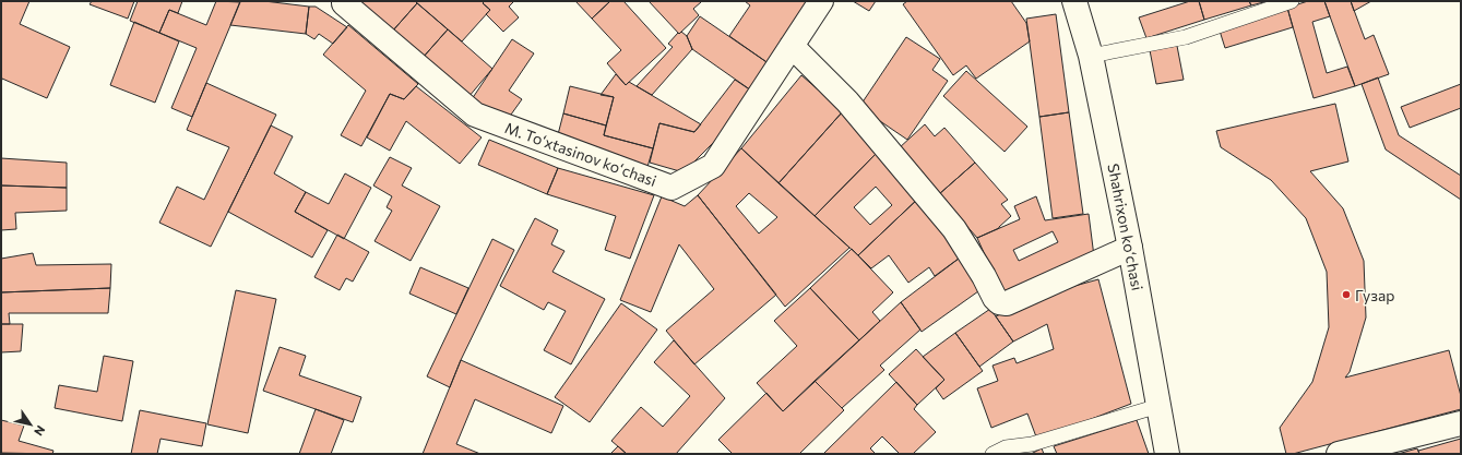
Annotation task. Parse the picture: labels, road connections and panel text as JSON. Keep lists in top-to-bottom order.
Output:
{
  "streets": {
    "street": ["M. Toʻxtasinov koʻchasi", "Shahrixon koʻchasi"]
  },
  "places": ["Гузар"],
  "north": "bottom right"
}
